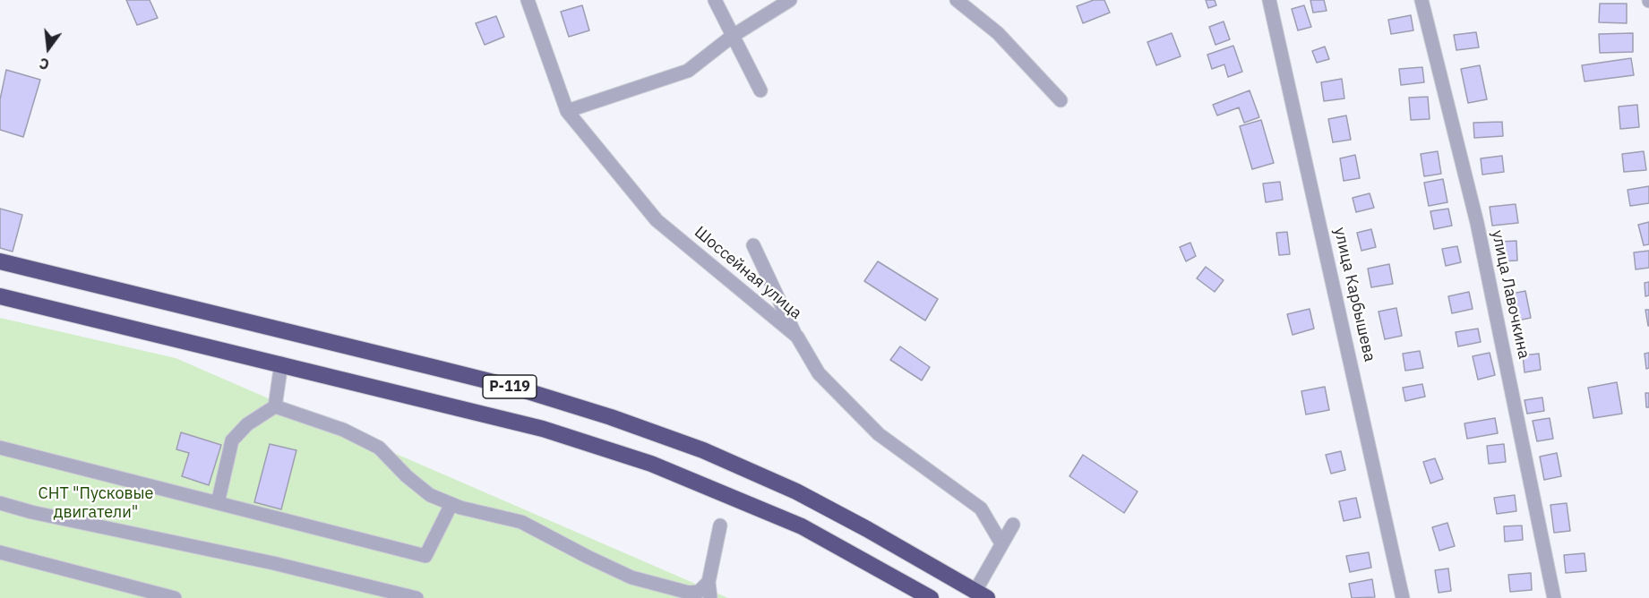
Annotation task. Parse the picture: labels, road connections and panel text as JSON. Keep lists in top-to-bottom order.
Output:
{
  "streets": {
    "highway": ["Р-119"],
    "street": ["Шоссейная улица", "улица Карбышева", "улица Лавочкина"]
  },
  "parks": ["СНТ \"Пусковые двигатели\""],
  "north": "bottom"
}
